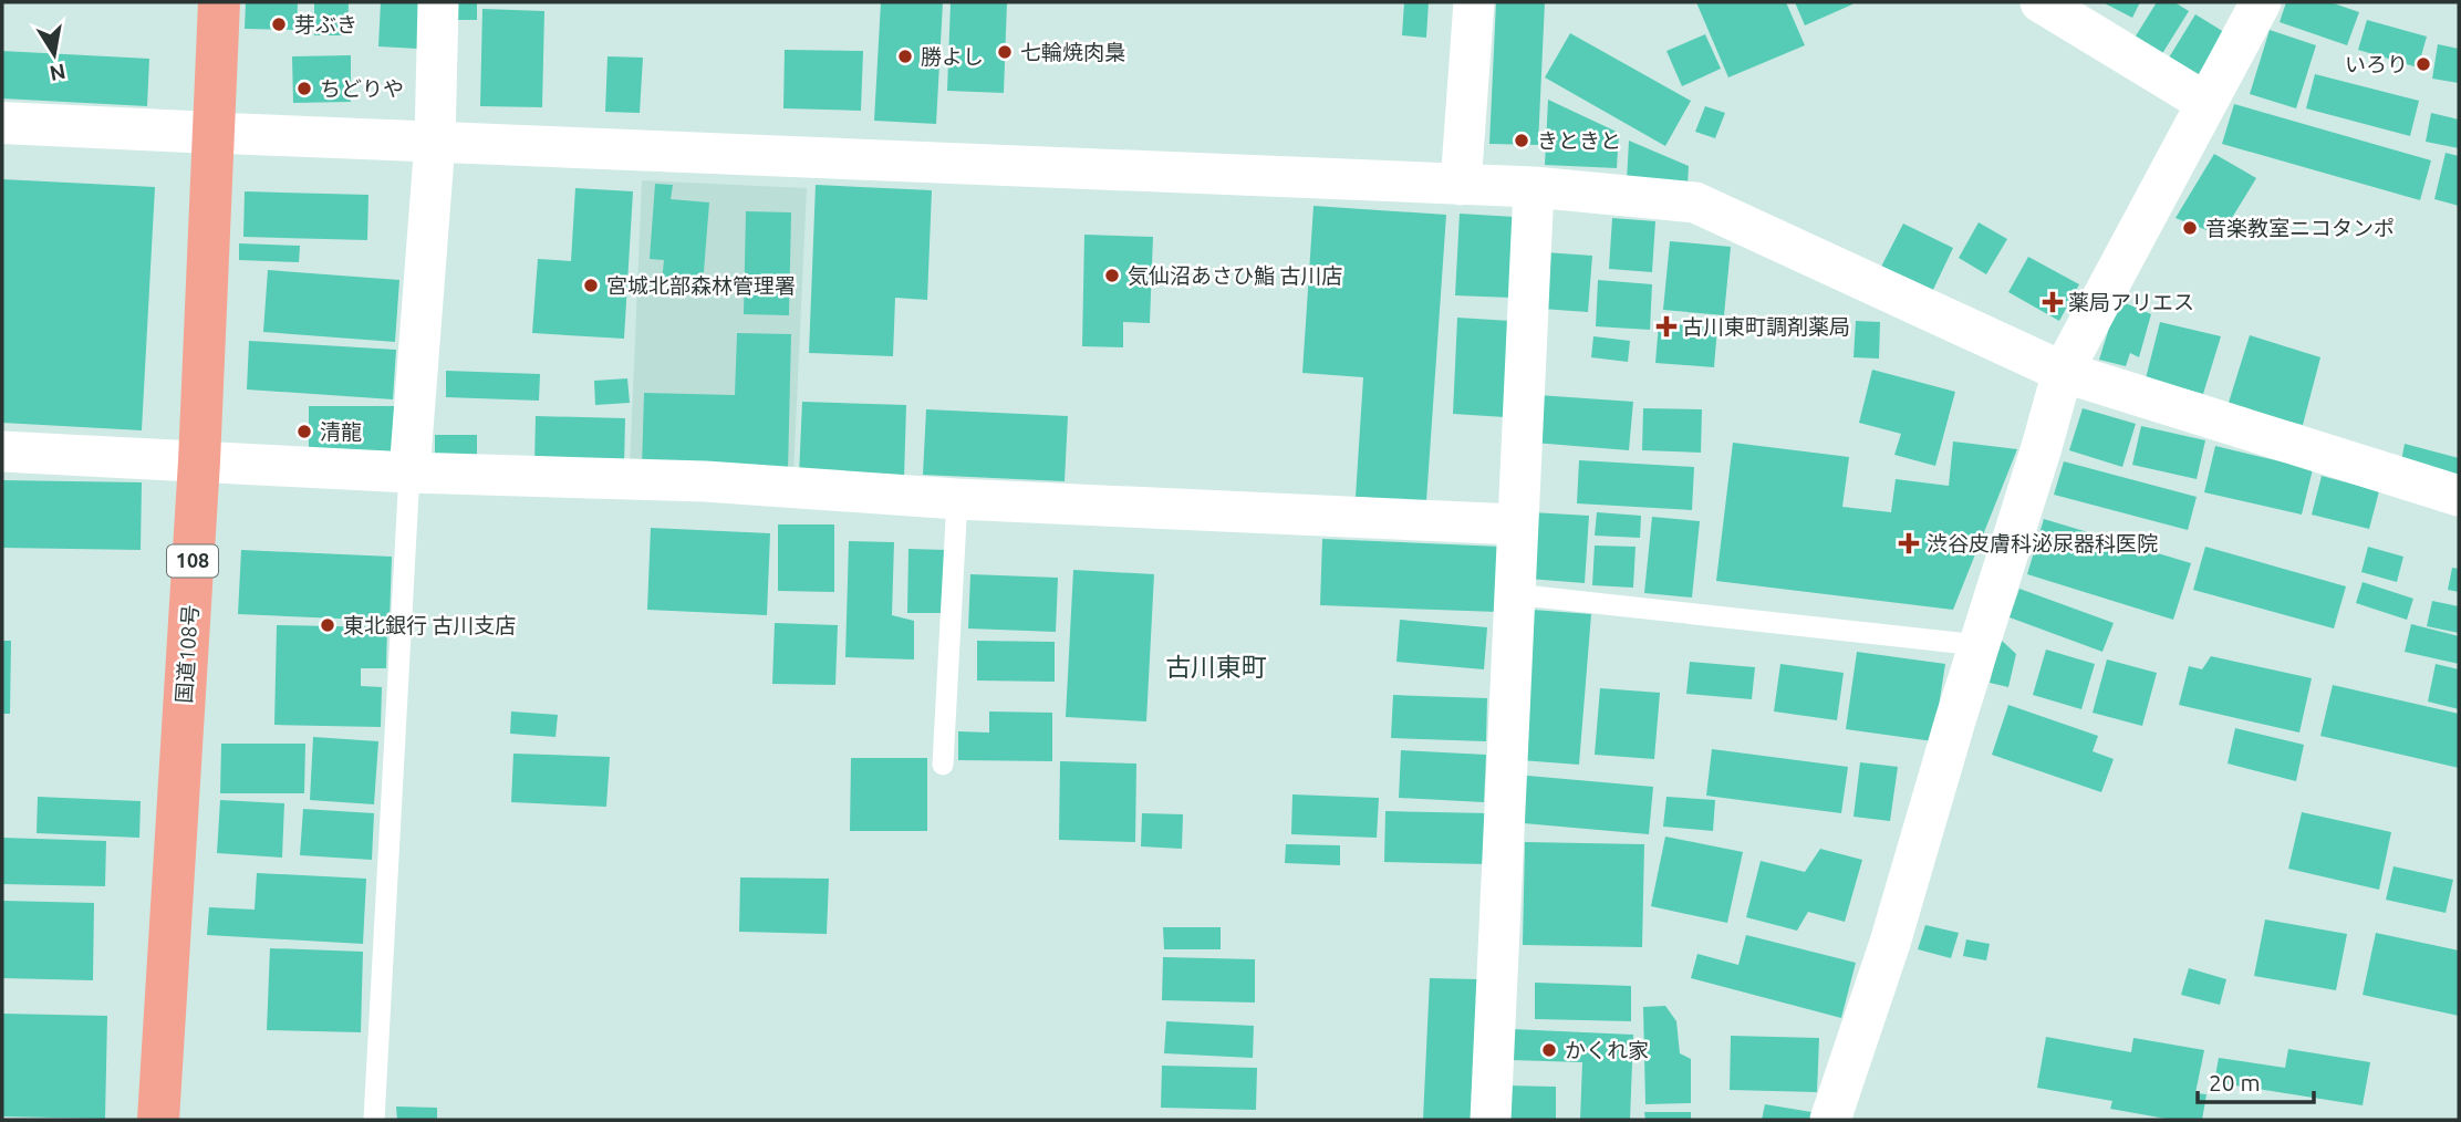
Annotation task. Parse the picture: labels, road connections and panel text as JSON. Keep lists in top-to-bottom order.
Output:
{
  "streets": {
    "highway": ["108", "国道108号"]
  },
  "districts": ["古川東町"],
  "places": {
    "other": [
      "芽ぶき",
      "七輪焼肉梟",
      "勝よし",
      "いろり",
      "ちどりや",
      "きときと",
      "音楽教室ニコタンポ",
      "気仙沼あさひ鮨 古川店",
      "宮城北部森林管理署",
      "清龍",
      "東北銀行 古川支店",
      "かくれ家"
    ],
    "health": ["薬局アリエス", "古川東町調剤薬局", "渋谷皮膚科泌尿器科医院"]
  },
  "scale_bar": "20 m",
  "north": "bottom"
}
